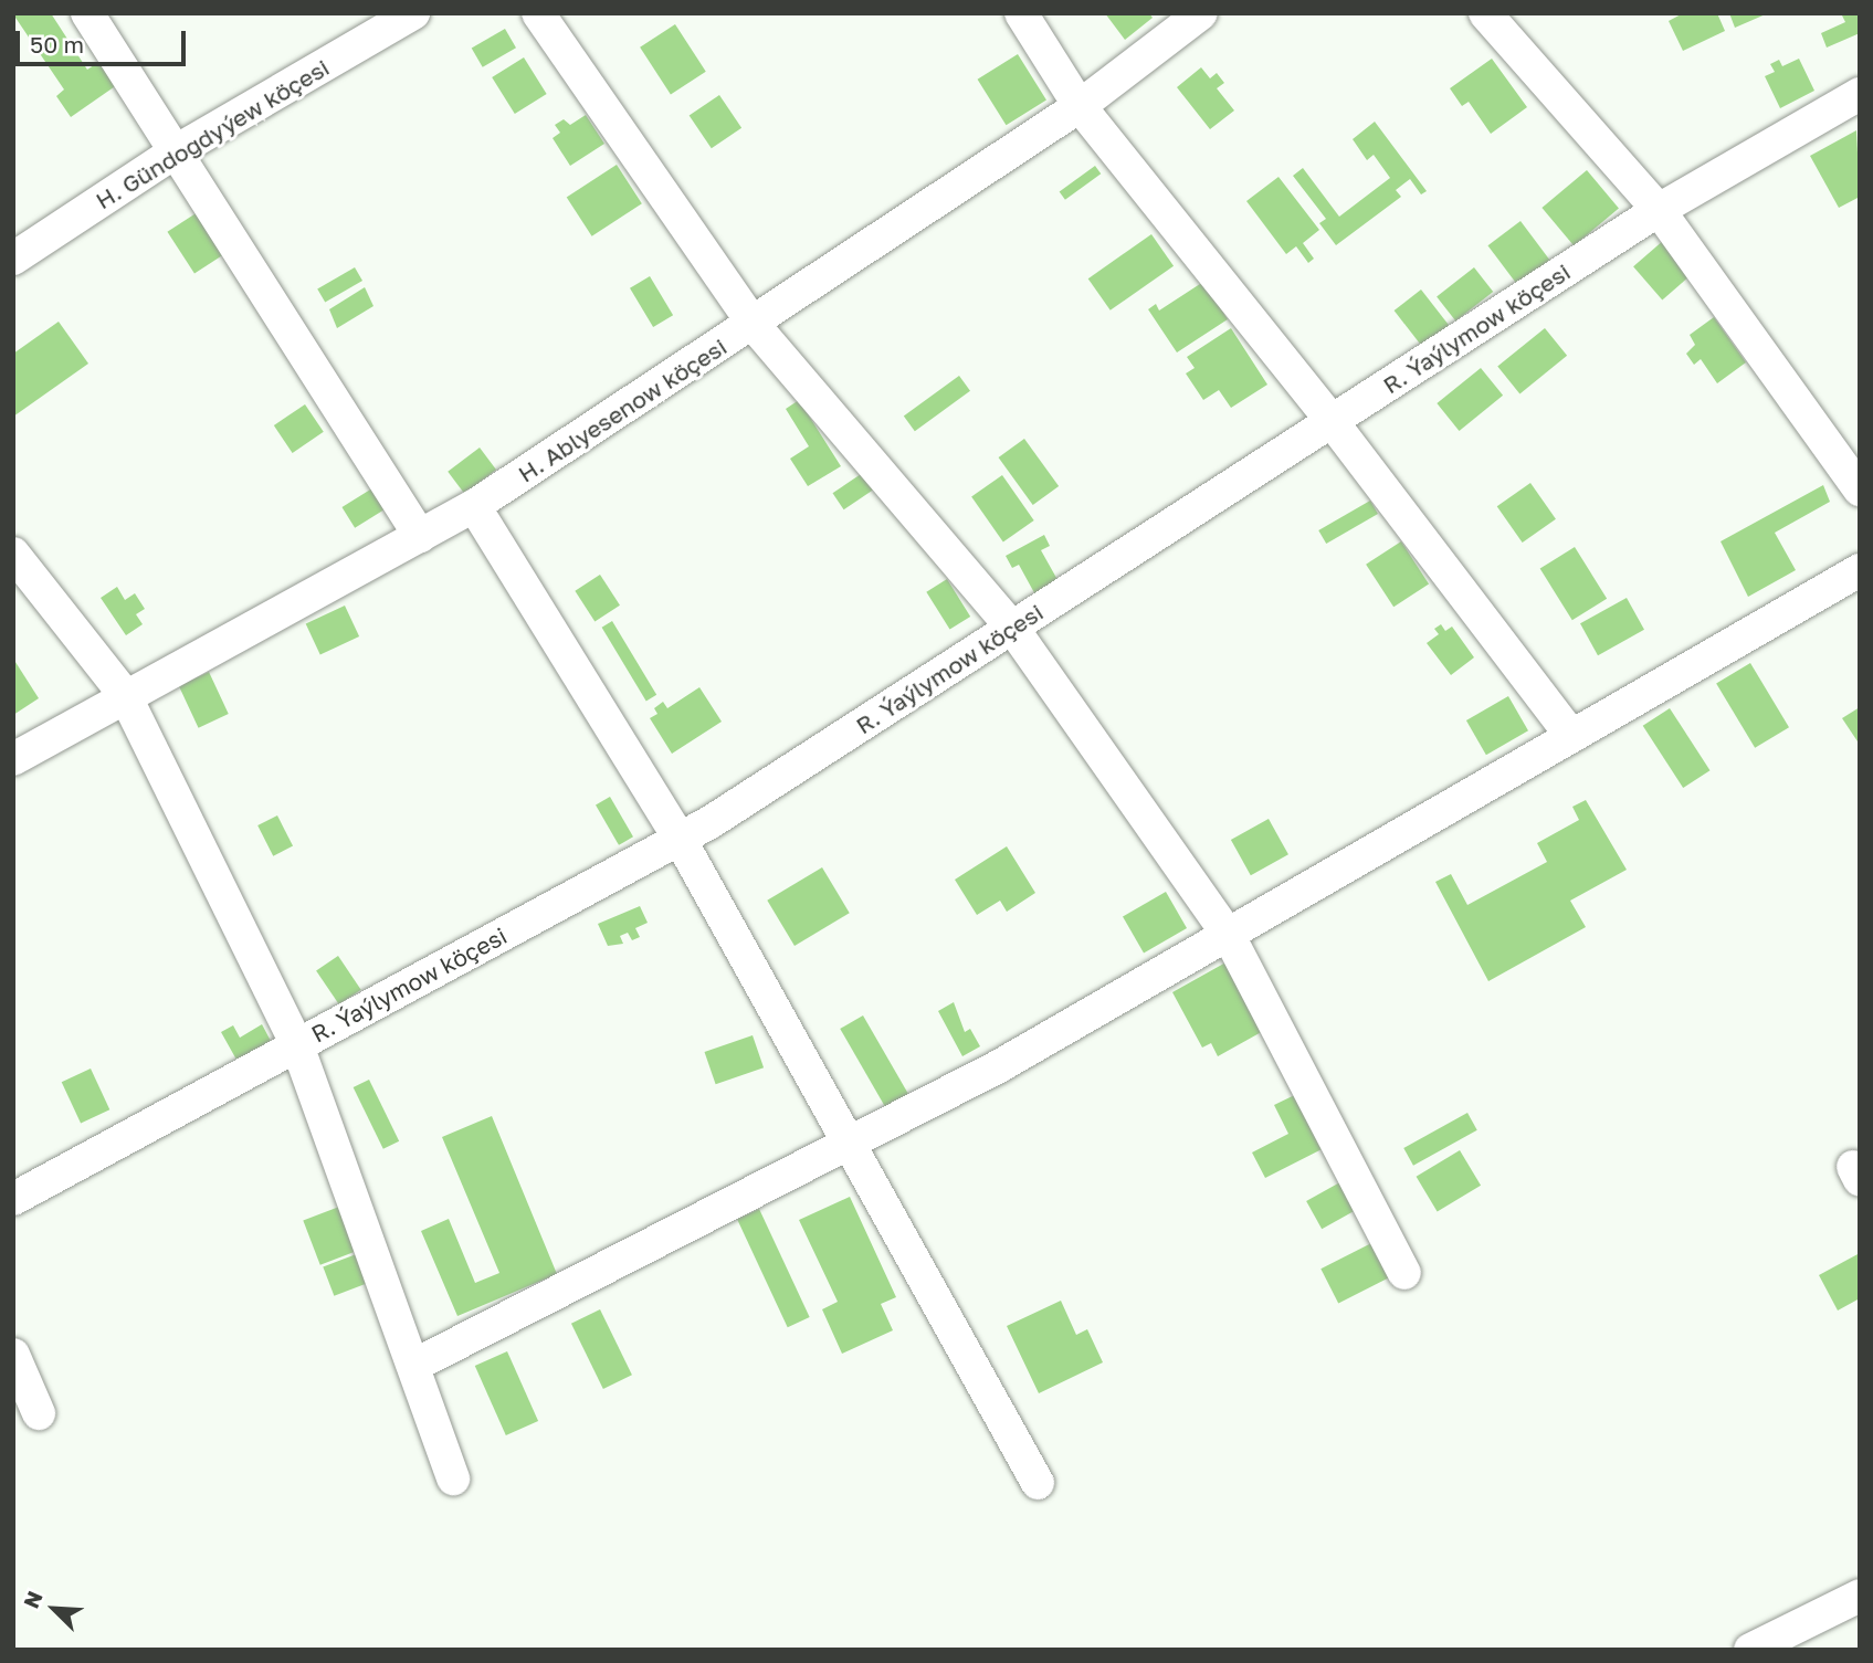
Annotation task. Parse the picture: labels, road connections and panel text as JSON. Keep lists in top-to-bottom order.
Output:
{
  "streets": {
    "street": ["H. Gündogdyýew köçesi", "R. Ýaýlymow köçesi", "H. Ablyesenow köçesi"]
  },
  "scale_bar": "50 m",
  "north": "top left"
}
